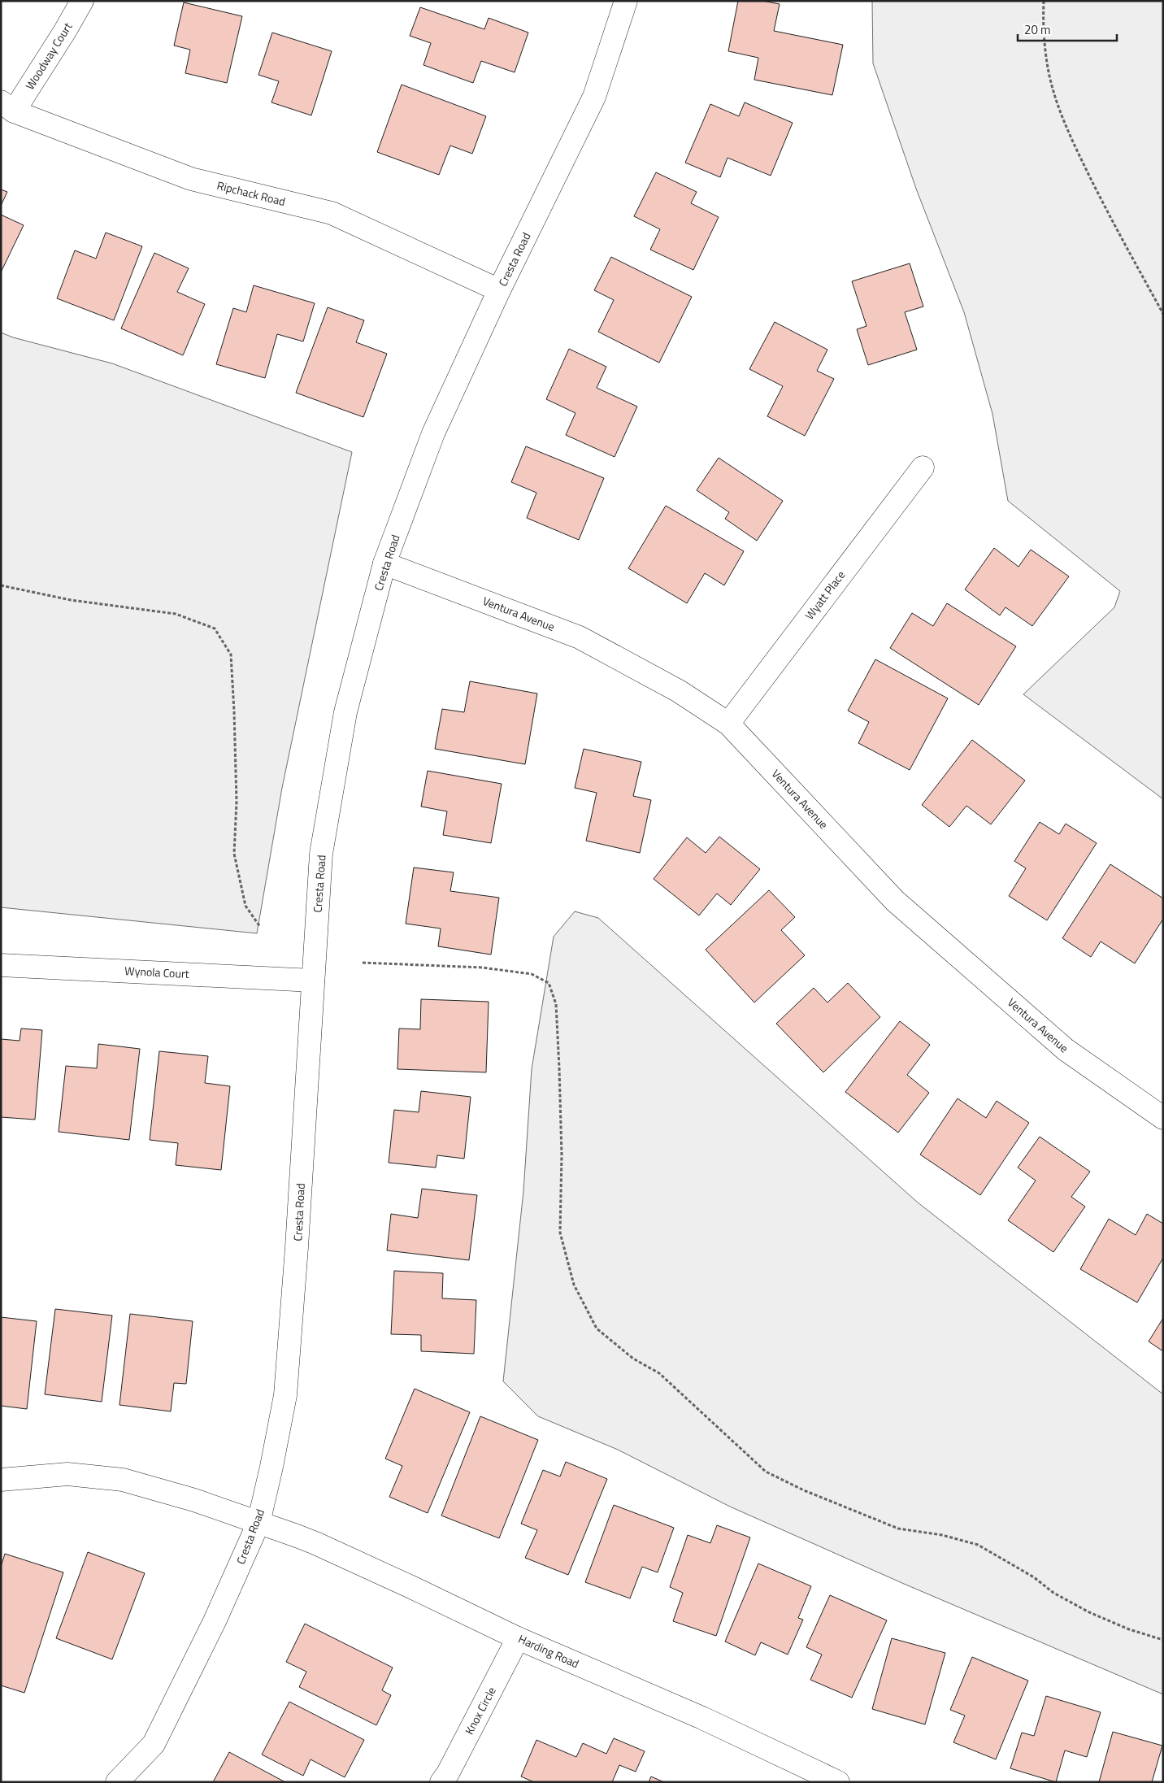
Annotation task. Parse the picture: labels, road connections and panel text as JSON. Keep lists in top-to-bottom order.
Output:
{
  "streets": {
    "street": [
      "Woodway Court",
      "Ripchack Road",
      "Cresta Road",
      "Wyatt Place",
      "Ventura Avenue",
      "Wynola Court",
      "Harding Road",
      "Knox Circle"
    ]
  },
  "crossings": [
    ["Woodway Court", "Ripchack Road"],
    ["Ripchack Road", "Cresta Road"],
    ["Cresta Road", "Ventura Avenue"],
    ["Cresta Road", "Wynola Court"],
    ["Cresta Road", "Harding Road"],
    ["Wyatt Place", "Ventura Avenue"],
    ["Harding Road", "Knox Circle"]
  ],
  "scale_bar": "20 m"
}
